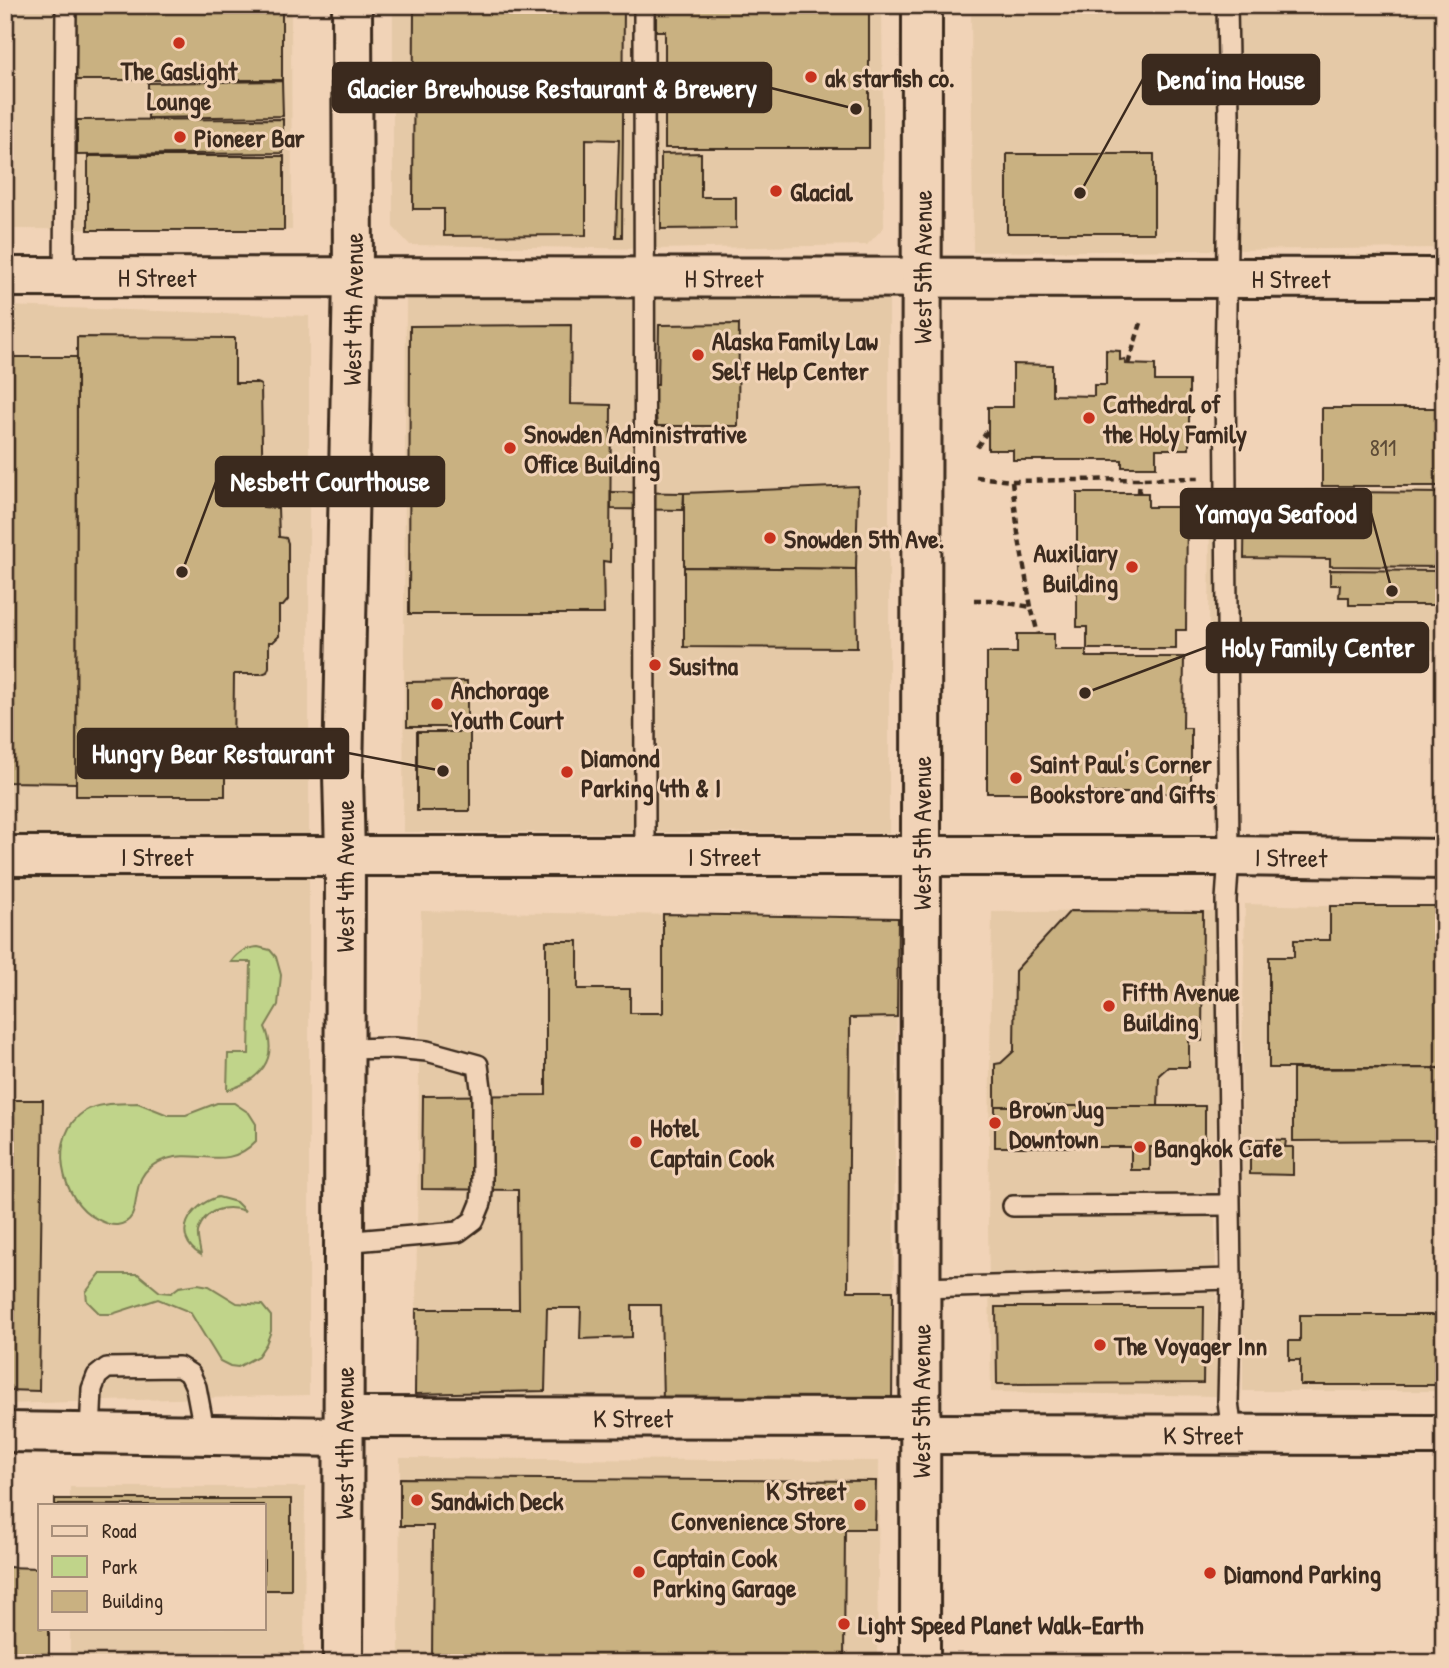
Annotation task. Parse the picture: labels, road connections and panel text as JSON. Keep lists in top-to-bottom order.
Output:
{
  "streets": {
    "street": [
      "West 5th Avenue",
      "H Street",
      "West 4th Avenue",
      "I Street",
      "K Street"
    ]
  },
  "crossings": [
    ["West 5th Avenue", "H Street"],
    ["West 5th Avenue", "I Street"],
    ["West 5th Avenue", "K Street"],
    ["H Street", "West 4th Avenue"],
    ["West 4th Avenue", "I Street"],
    ["West 4th Avenue", "K Street"]
  ],
  "places": [
    "The Gaslight Lounge",
    "ak starfish co.",
    "Glacier Brewhouse Restaurant & Brewery",
    "Pioneer Bar",
    "Glacial",
    "Dena’ina House",
    "Alaska Family Law Self Help Center",
    "Cathedral of the Holy Family",
    "Snowden Administrative Office Building",
    "Snowden 5th Ave.",
    "Auxiliary Building",
    "Nesbett Courthouse",
    "Yamaya Seafood",
    "Susitna",
    "Holy Family Center",
    "Anchorage Youth Court",
    "Hungry Bear Restaurant",
    "Diamond Parking 4th & I",
    "Saint Paul's Corner Bookstore and Gifts",
    "Fifth Avenue Building",
    "Brown Jug Downtown",
    "Hotel Captain Cook",
    "Bangkok Cafe",
    "The Voyager Inn",
    "Sandwich Deck",
    "K Street Convenience Store",
    "Captain Cook Parking Garage",
    "Diamond Parking",
    "Light Speed Planet Walk-Earth"
  ],
  "house_numbers": ["811"],
  "legend": ["Road", "Park", "Building"]
}
